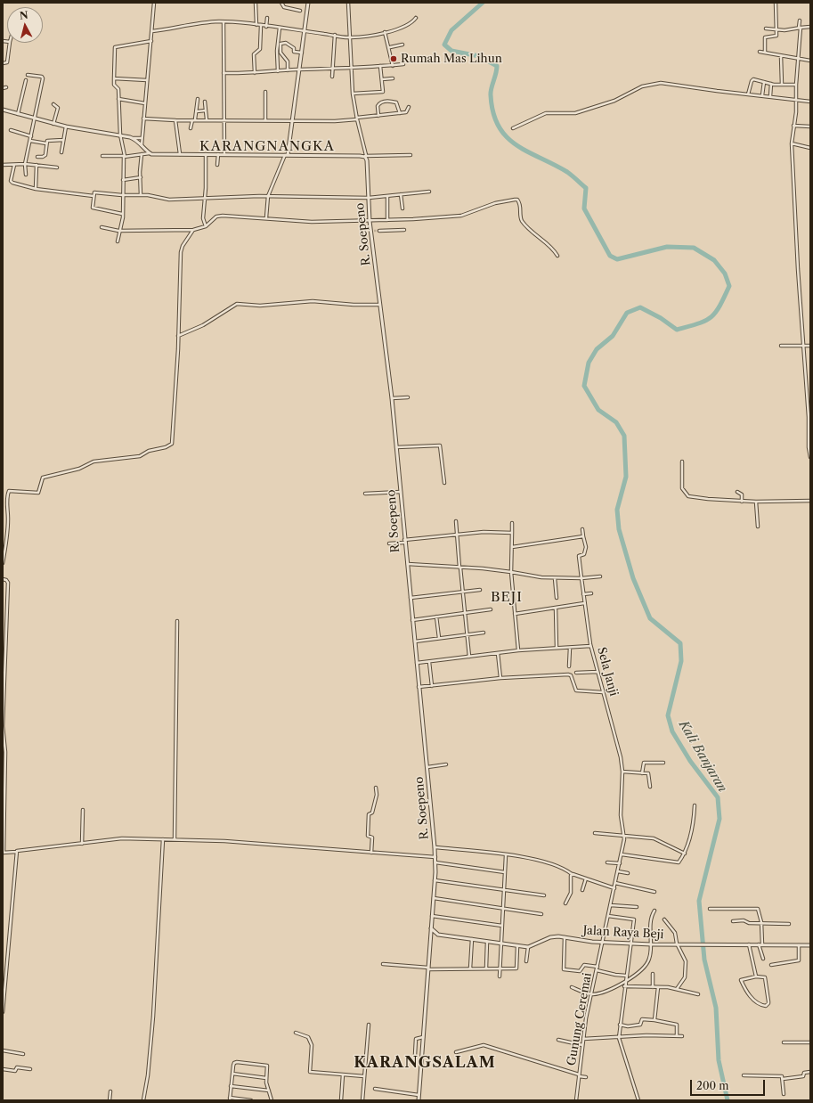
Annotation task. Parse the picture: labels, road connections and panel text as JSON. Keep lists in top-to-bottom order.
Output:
{
  "streets": {
    "street": [
      "R. Soepeno",
      "Sela Janji",
      "Jalan Raya Beji",
      "Gunung Ceremai"
    ]
  },
  "crossings": [
    ["Sela Janji", "Jalan Raya Beji"],
    ["Sela Janji", "Gunung Ceremai"],
    ["Jalan Raya Beji", "Gunung Ceremai"]
  ],
  "districts": ["KARANGNANGKA", "BEJI", "KARANGSALAM"],
  "water": ["Kali Banjaran"],
  "places": ["Rumah Mas Lihun"],
  "scale_bar": "200 m",
  "north": "top"
}
